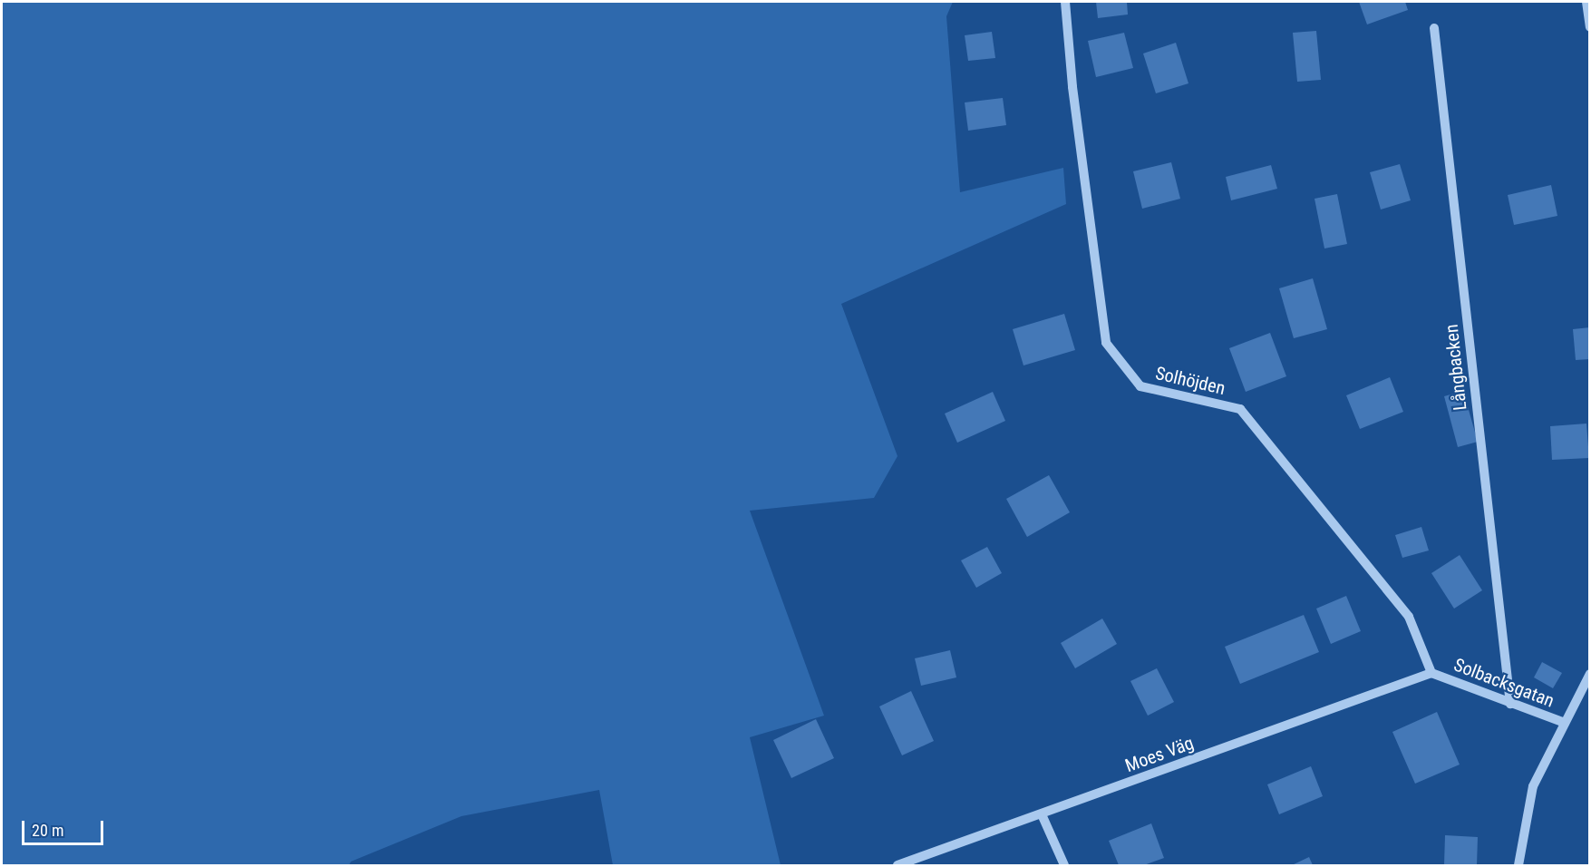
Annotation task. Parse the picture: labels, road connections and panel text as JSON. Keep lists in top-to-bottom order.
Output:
{
  "streets": {
    "street": [
      "Långbacken",
      "Solhöjden",
      "Solbacksgatan",
      "Moes Väg"
    ]
  },
  "crossings": [
    ["Långbacken", "Solbacksgatan"],
    ["Solhöjden", "Solbacksgatan"],
    ["Solhöjden", "Moes Väg"],
    ["Solbacksgatan", "Moes Väg"]
  ],
  "scale_bar": "20 m"
}
